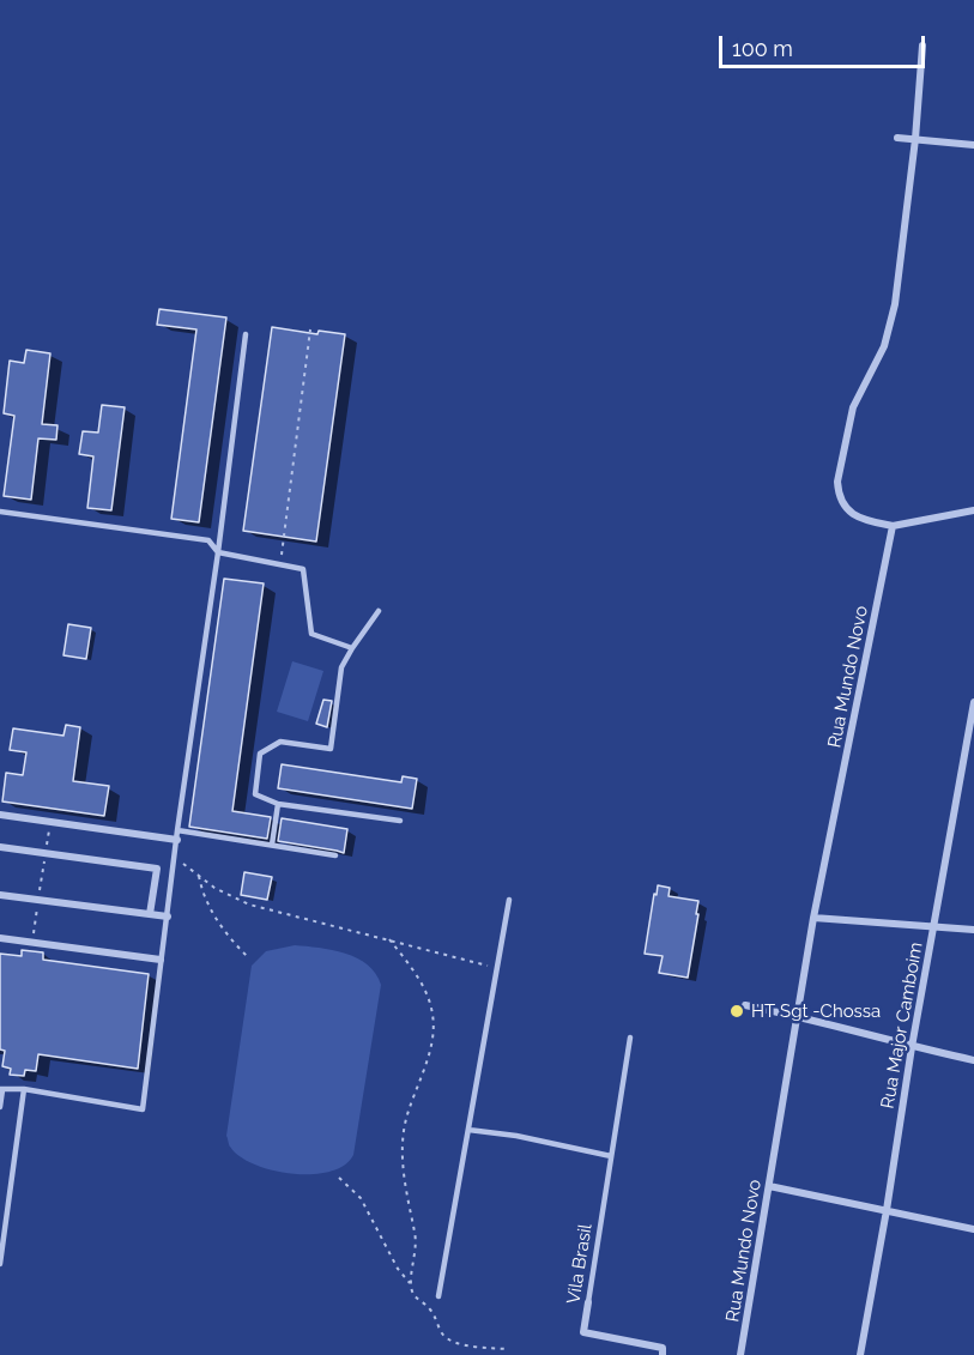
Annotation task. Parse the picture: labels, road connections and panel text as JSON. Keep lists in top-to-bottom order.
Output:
{
  "streets": {
    "street": ["Rua Mundo Novo", "Rua Major Camboim", "Vila Brasil"]
  },
  "places": ["HT Sgt -Chossa"],
  "scale_bar": "100 m"
}
